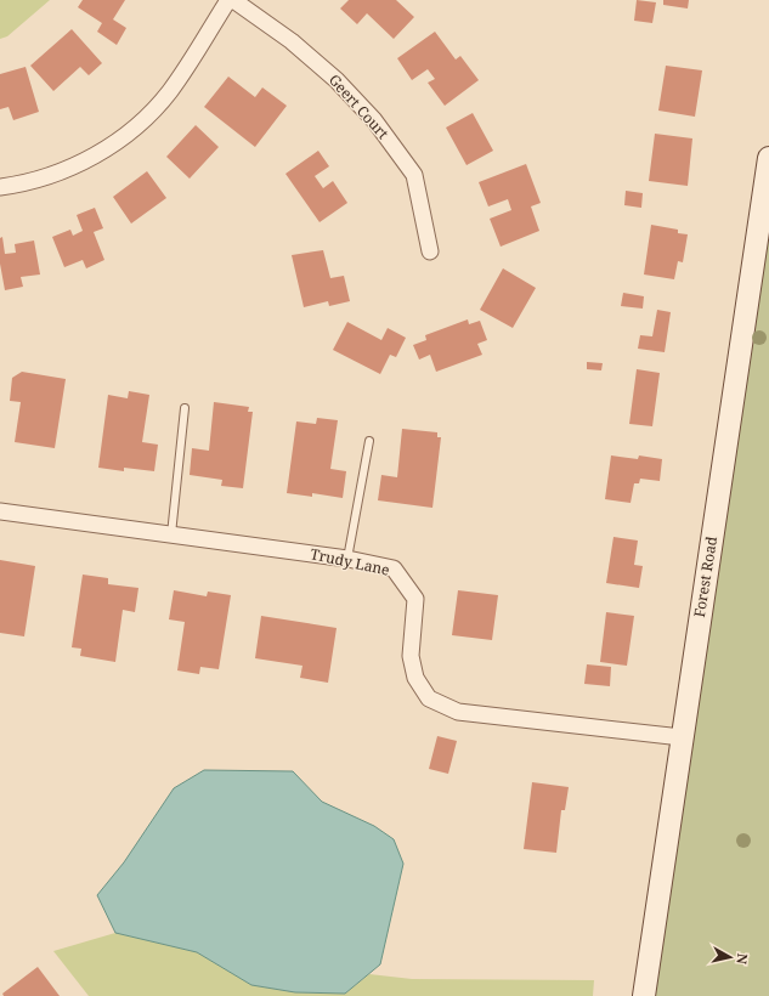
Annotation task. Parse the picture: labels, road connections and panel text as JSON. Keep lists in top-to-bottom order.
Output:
{
  "streets": {
    "street": ["Geert Court", "Trudy Lane", "Forest Road"]
  },
  "crossings": [
    ["Trudy Lane", "Forest Road"]
  ],
  "north": "right"
}
